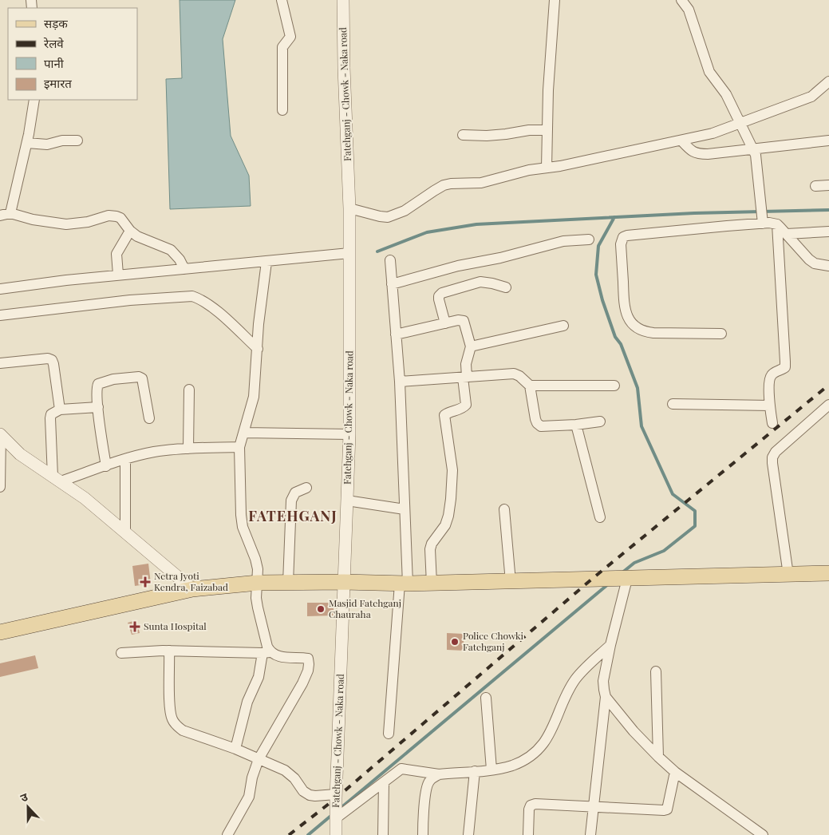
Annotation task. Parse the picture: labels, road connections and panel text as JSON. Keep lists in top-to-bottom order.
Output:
{
  "streets": {
    "street": ["Fatehganj - Chowk - Naka road"]
  },
  "districts": ["FATEHGANJ"],
  "places": {
    "health": ["Netra Jyoti Kendra, Faizabad", "Sunta Hospital"],
    "other": ["Masjid Fatehganj Chauraha", "Police Chowki Fatehganj"]
  },
  "legend": [
    "सड़क",
    "रेलवे",
    "पानी",
    "इमारत"
  ],
  "north": "top"
}
